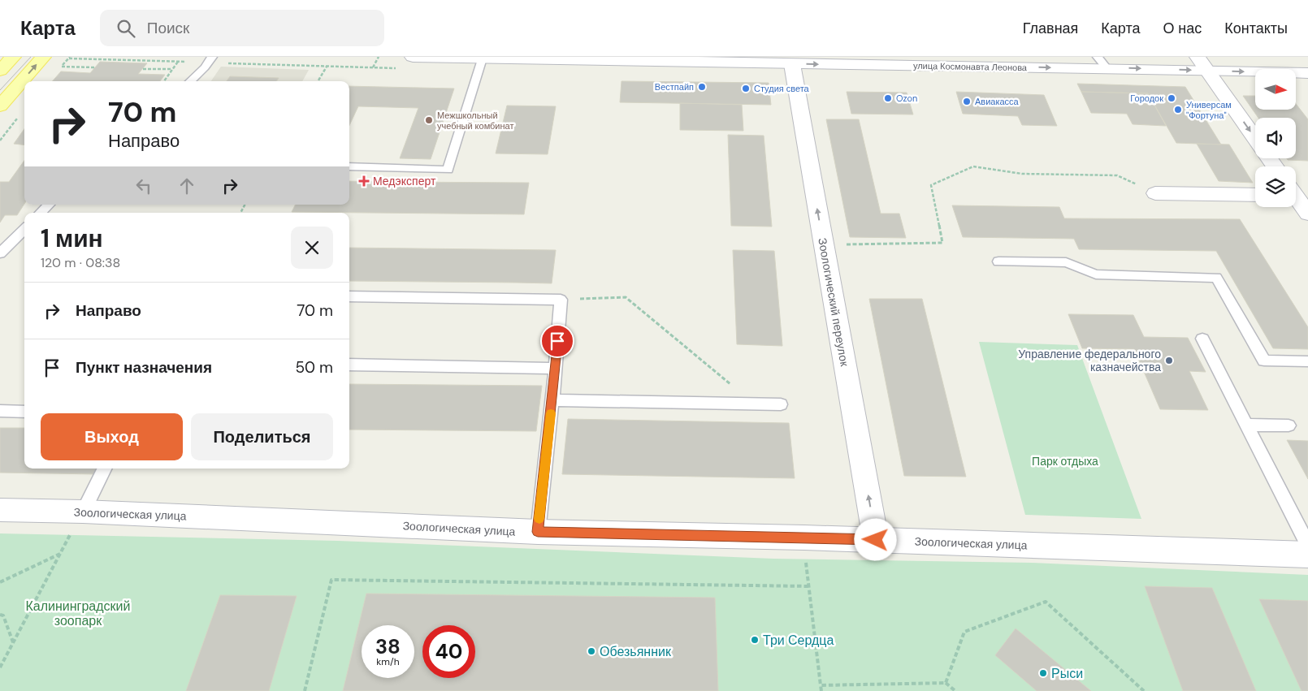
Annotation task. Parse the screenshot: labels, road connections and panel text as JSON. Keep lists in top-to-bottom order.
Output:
{
  "streets": {
    "street": ["улица Космонавта Леонова", "Зоологический переулок", "Зоологическая улица"]
  },
  "crossings": [
    ["улица Космонавта Леонова", "Зоологический переулок"],
    ["Зоологический переулок", "Зоологическая улица"]
  ],
  "one_way": ["улица Космонавта Леонова", "Зоологический переулок"],
  "parks": ["Парк отдыха", "Калининградский зоопарк"],
  "places": {
    "other": [
      "Вестпайп",
      "Студия света",
      "Ozon",
      "Городок",
      "Авиакасса",
      "Универсам \"Фортуна\"",
      "Межшкольный учебный комбинат",
      "Управление федерального казначейства",
      "Три Сердца",
      "Обезьянник",
      "Рыси"
    ],
    "health": ["Медэксперт"]
  },
  "north": "right",
  "page": {
    "header": "Карта",
    "search": "Поиск",
    "nav": [
      "Главная",
      "Карта",
      "О нас",
      "Контакты"
    ],
    "turn": ["70 m", "Направо"],
    "heading": ["1 мин", "120 m · 08:38"],
    "list": [
      {
        "name": "Направо",
        "value": "70 m"
      },
      {
        "name": "Пункт назначения",
        "value": "50 m"
      }
    ],
    "buttons": ["Выход", "Поделиться"],
    "speed": "38 km/h",
    "limit": "40"
  }
}
